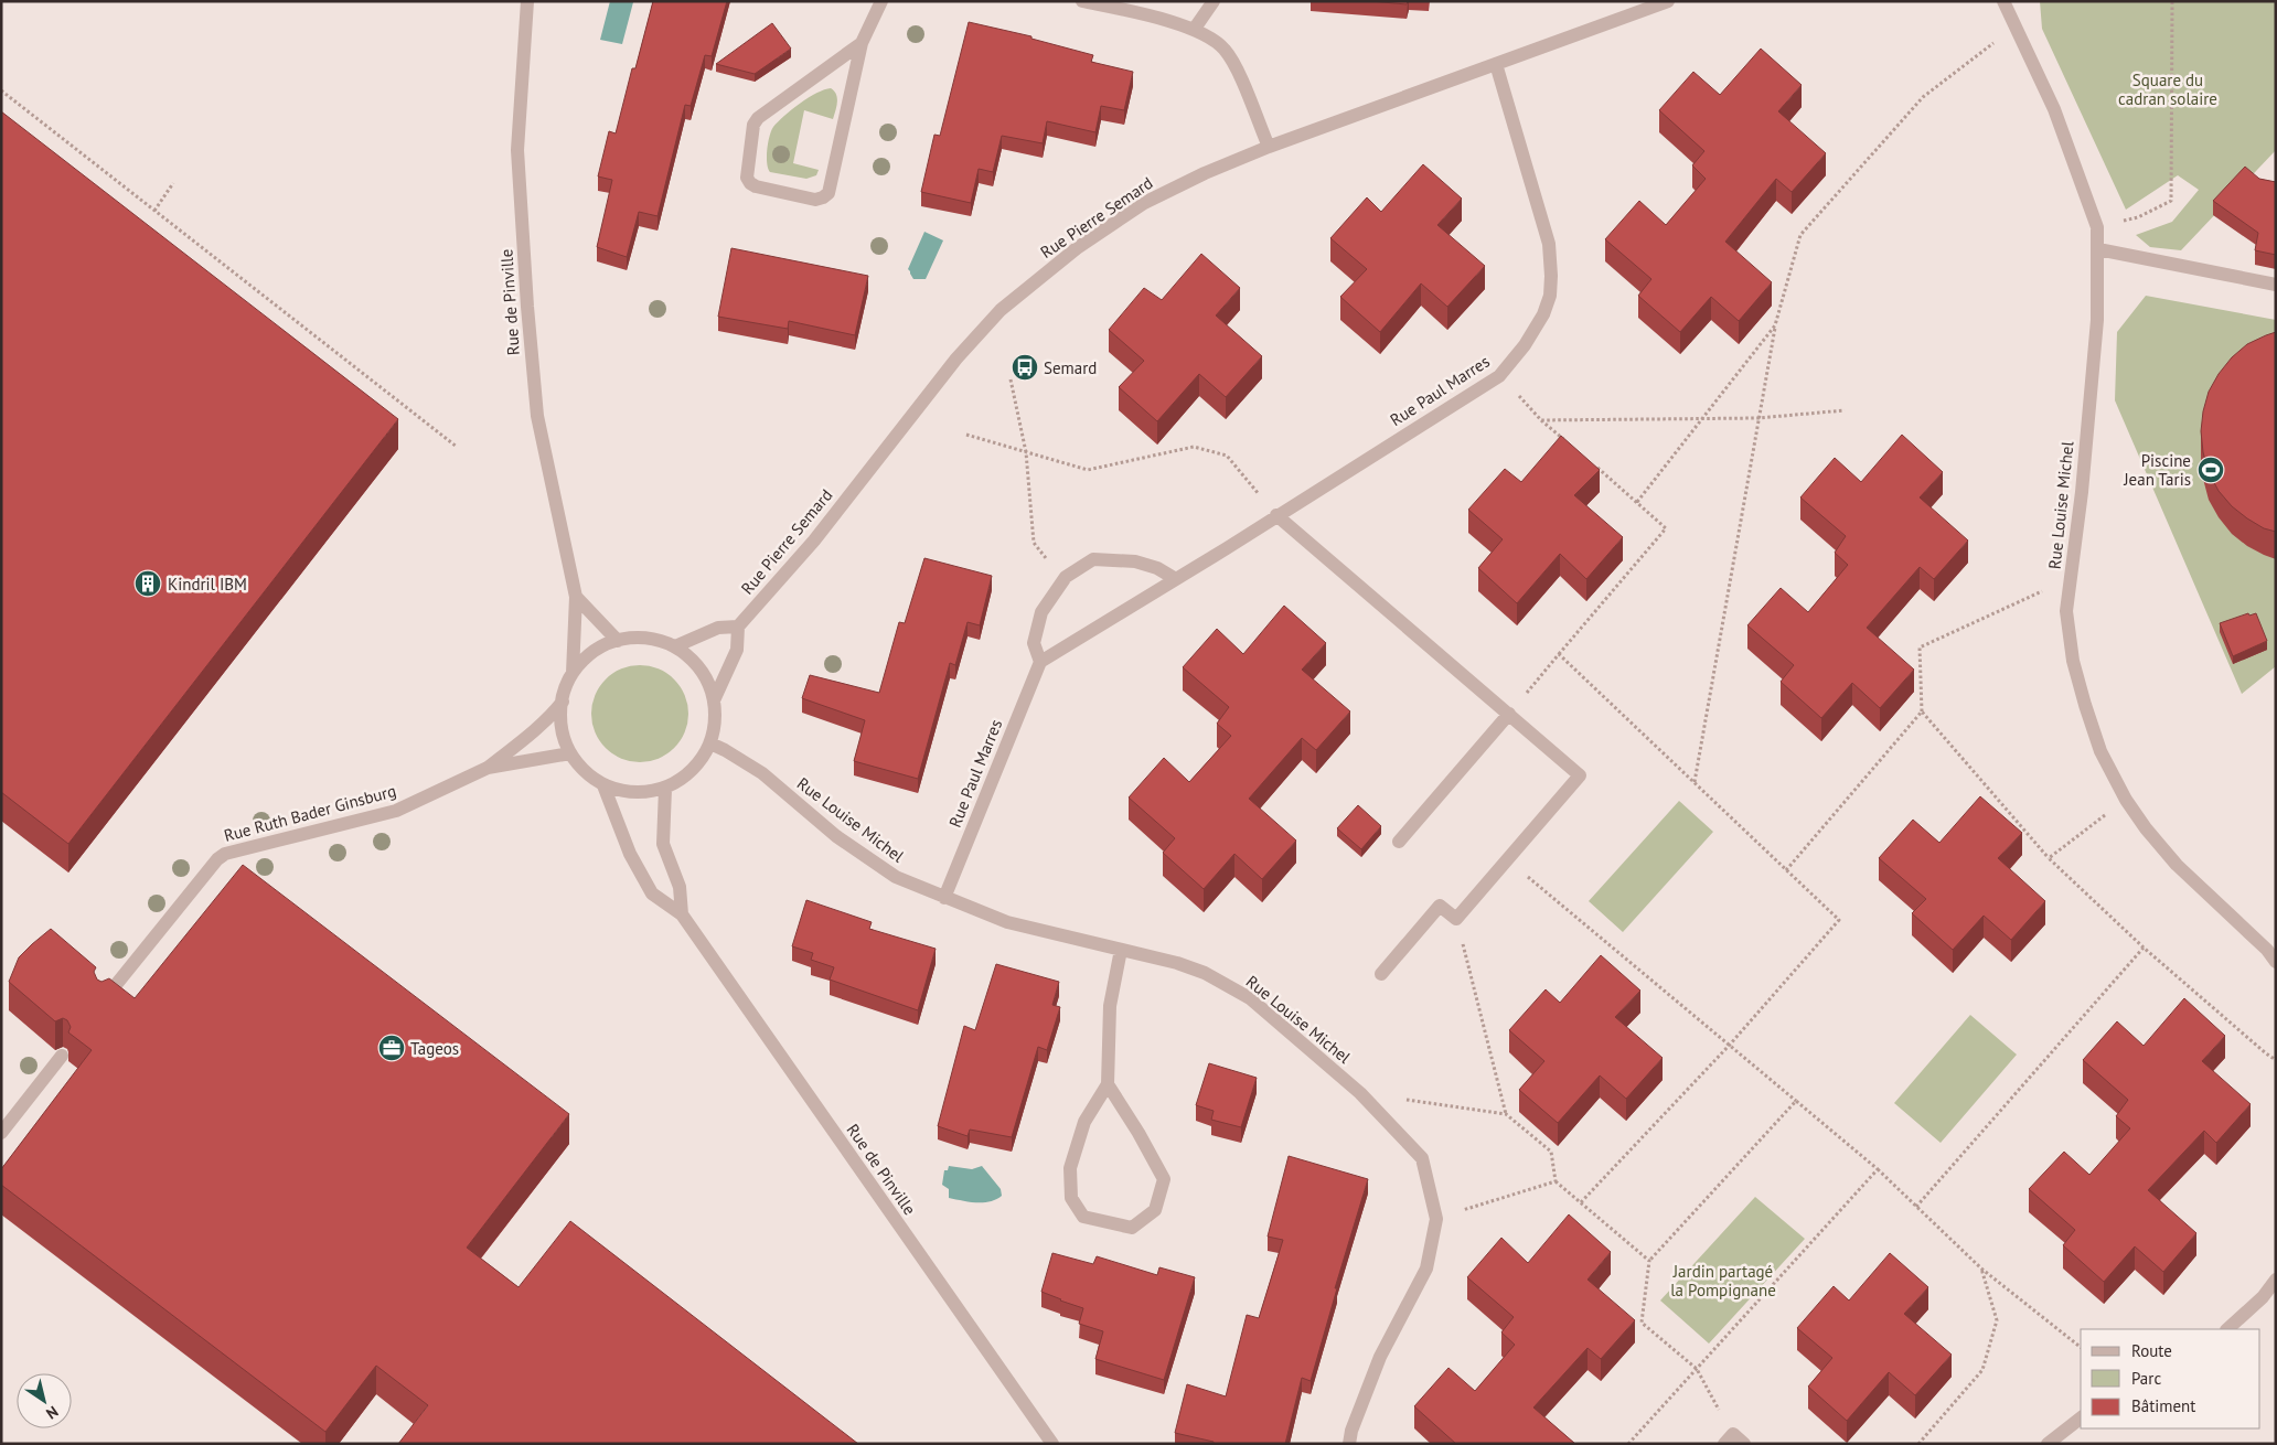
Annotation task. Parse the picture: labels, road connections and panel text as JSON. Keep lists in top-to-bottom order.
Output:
{
  "streets": {
    "street": [
      "Rue Pierre Semard",
      "Rue de Pinville",
      "Rue Paul Marres",
      "Rue Louise Michel",
      "Rue Ruth Bader Ginsburg"
    ]
  },
  "crossings": [
    ["Rue Pierre Semard", "Rue Paul Marres"],
    ["Rue de Pinville", "Rue Louise Michel"],
    ["Rue de Pinville", "Rue Ruth Bader Ginsburg"],
    ["Rue Paul Marres", "Rue Louise Michel"],
    ["Rue Louise Michel", "Rue Ruth Bader Ginsburg"]
  ],
  "parks": ["Square du cadran solaire", "Jardin partagé la Pompignane"],
  "places": {
    "bus stop": ["Semard"],
    "sports": ["Piscine Jean Taris"],
    "building": ["Kindril IBM"],
    "office": ["Tageos"]
  },
  "legend": ["Route", "Parc", "Bâtiment"],
  "north": "bottom right"
}
